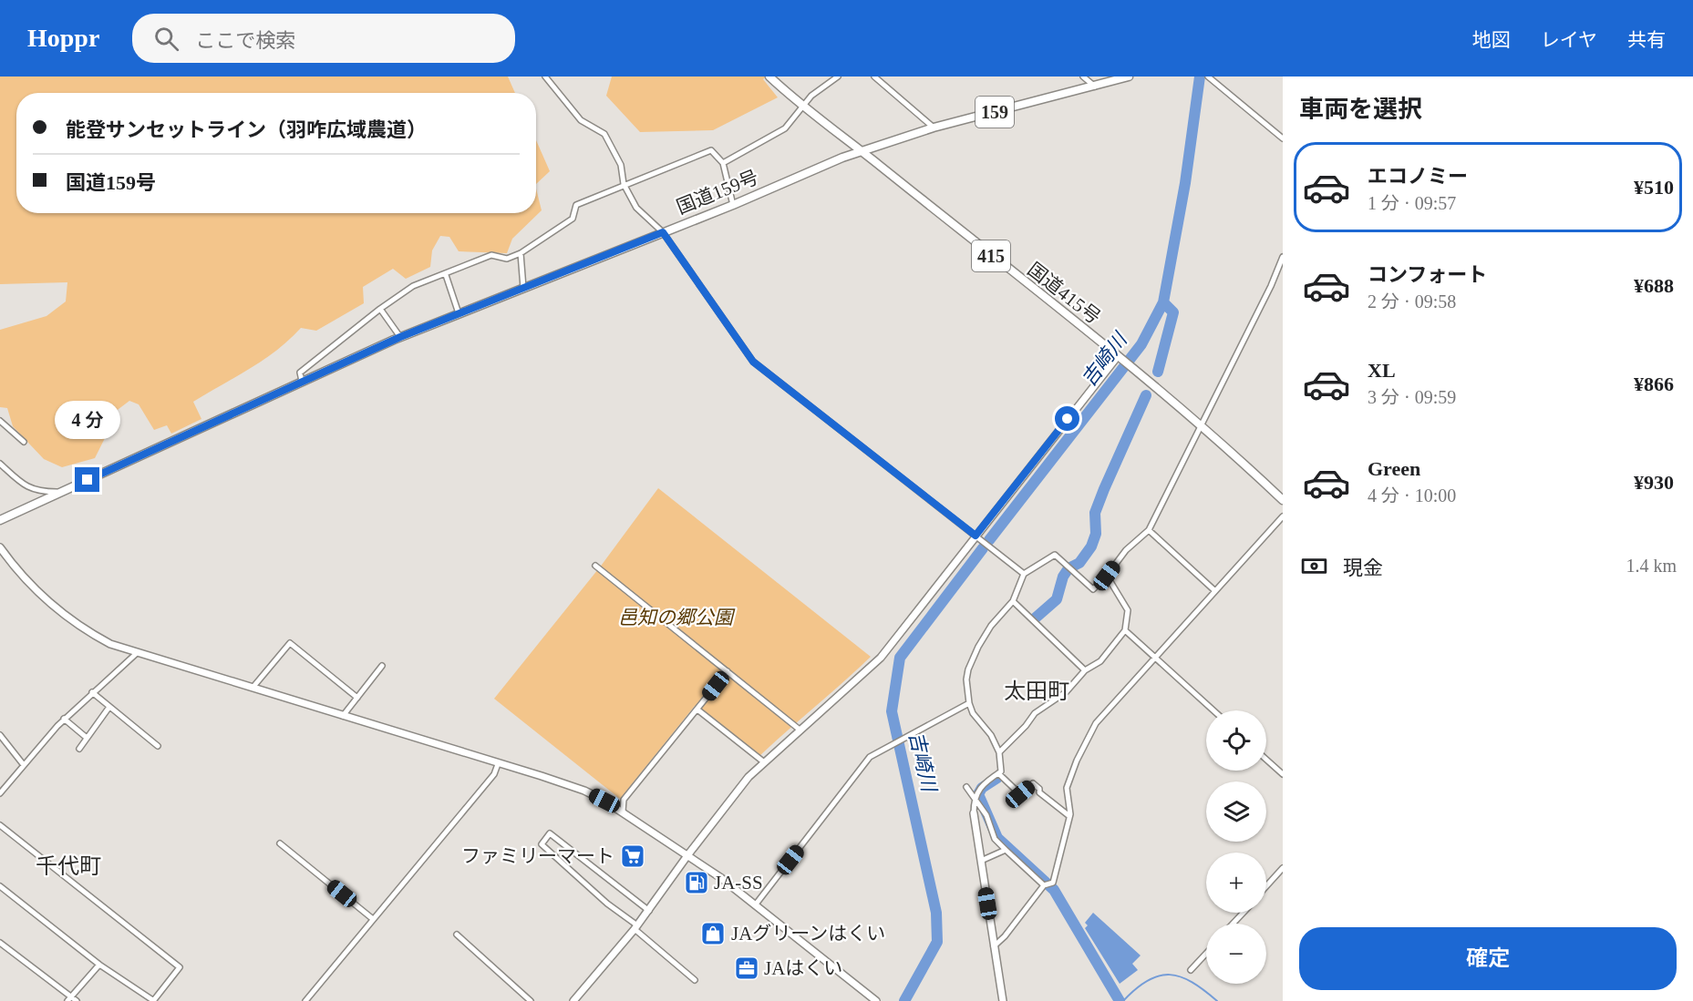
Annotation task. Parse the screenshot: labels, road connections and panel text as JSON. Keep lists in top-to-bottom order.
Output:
{
  "streets": {
    "highway": [
      "159",
      "国道159号",
      "415",
      "国道415号"
    ]
  },
  "crossings": [
    ["国道159号", "国道415号"]
  ],
  "districts": ["太田町", "千代町"],
  "water": ["吉崎川"],
  "parks": ["邑知の郷公園"],
  "places": {
    "supermarket": ["ファミリーマート"],
    "fuel station": ["JA-SS"],
    "shop": ["JAグリーンはくい"],
    "office": ["JAはくい"]
  },
  "page": {
    "header": "Hoppr",
    "search": "ここで検索",
    "nav": ["地図", "レイヤ", "共有"],
    "heading": "車両を選択",
    "banner": ["能登サンセットライン（羽咋広域農道）", "国道159号"],
    "list": [
      {
        "name": "エコノミー",
        "note": "1 分 · 09:57",
        "value": "¥510"
      },
      {
        "name": "コンフォート",
        "note": "2 分 · 09:58",
        "value": "¥688"
      },
      {
        "name": "XL",
        "note": "3 分 · 09:59",
        "value": "¥866"
      },
      {
        "name": "Green",
        "note": "4 分 · 10:00",
        "value": "¥930"
      }
    ],
    "bubble": "4 分",
    "pay": ["現金", "1.4 km"],
    "map_buttons": ["+", "−"],
    "buttons": "確定"
  }
}
